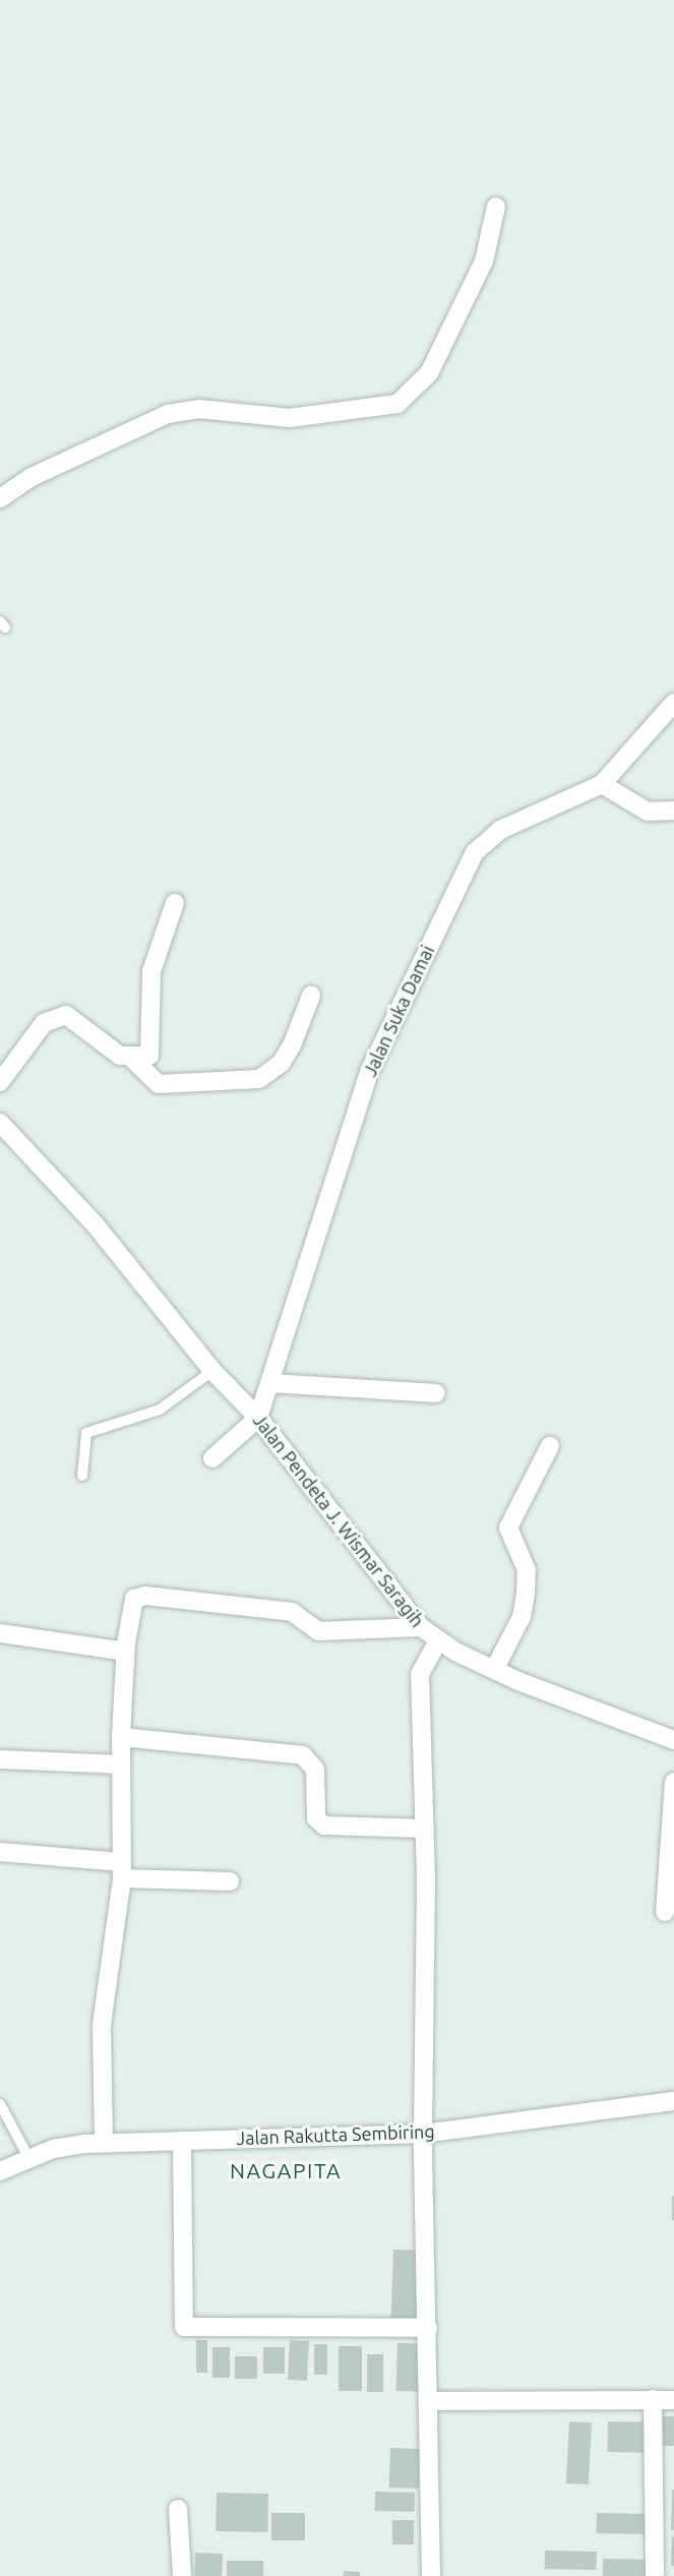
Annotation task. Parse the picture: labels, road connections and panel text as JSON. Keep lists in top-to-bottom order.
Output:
{
  "streets": {
    "street": ["Jalan Suka Damai", "Jalan Pendeta J. Wismar Saragih", "Jalan Rakutta Sembiring"]
  },
  "crossings": [
    ["Jalan Suka Damai", "Jalan Pendeta J. Wismar Saragih"]
  ],
  "districts": ["NAGAPITA"]
}
